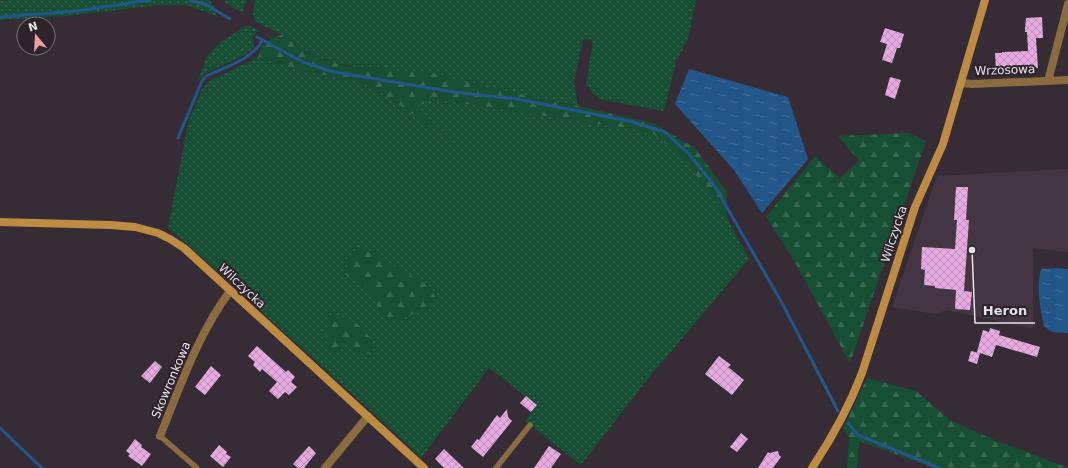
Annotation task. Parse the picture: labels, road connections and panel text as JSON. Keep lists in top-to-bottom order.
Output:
{
  "streets": {
    "street": ["Wrzosowa", "Wilczycka", "Skowronkowa"]
  },
  "crossings": [
    ["Wrzosowa", "Wilczycka"],
    ["Wilczycka", "Skowronkowa"]
  ],
  "places": ["Heron"],
  "north": "top"
}
